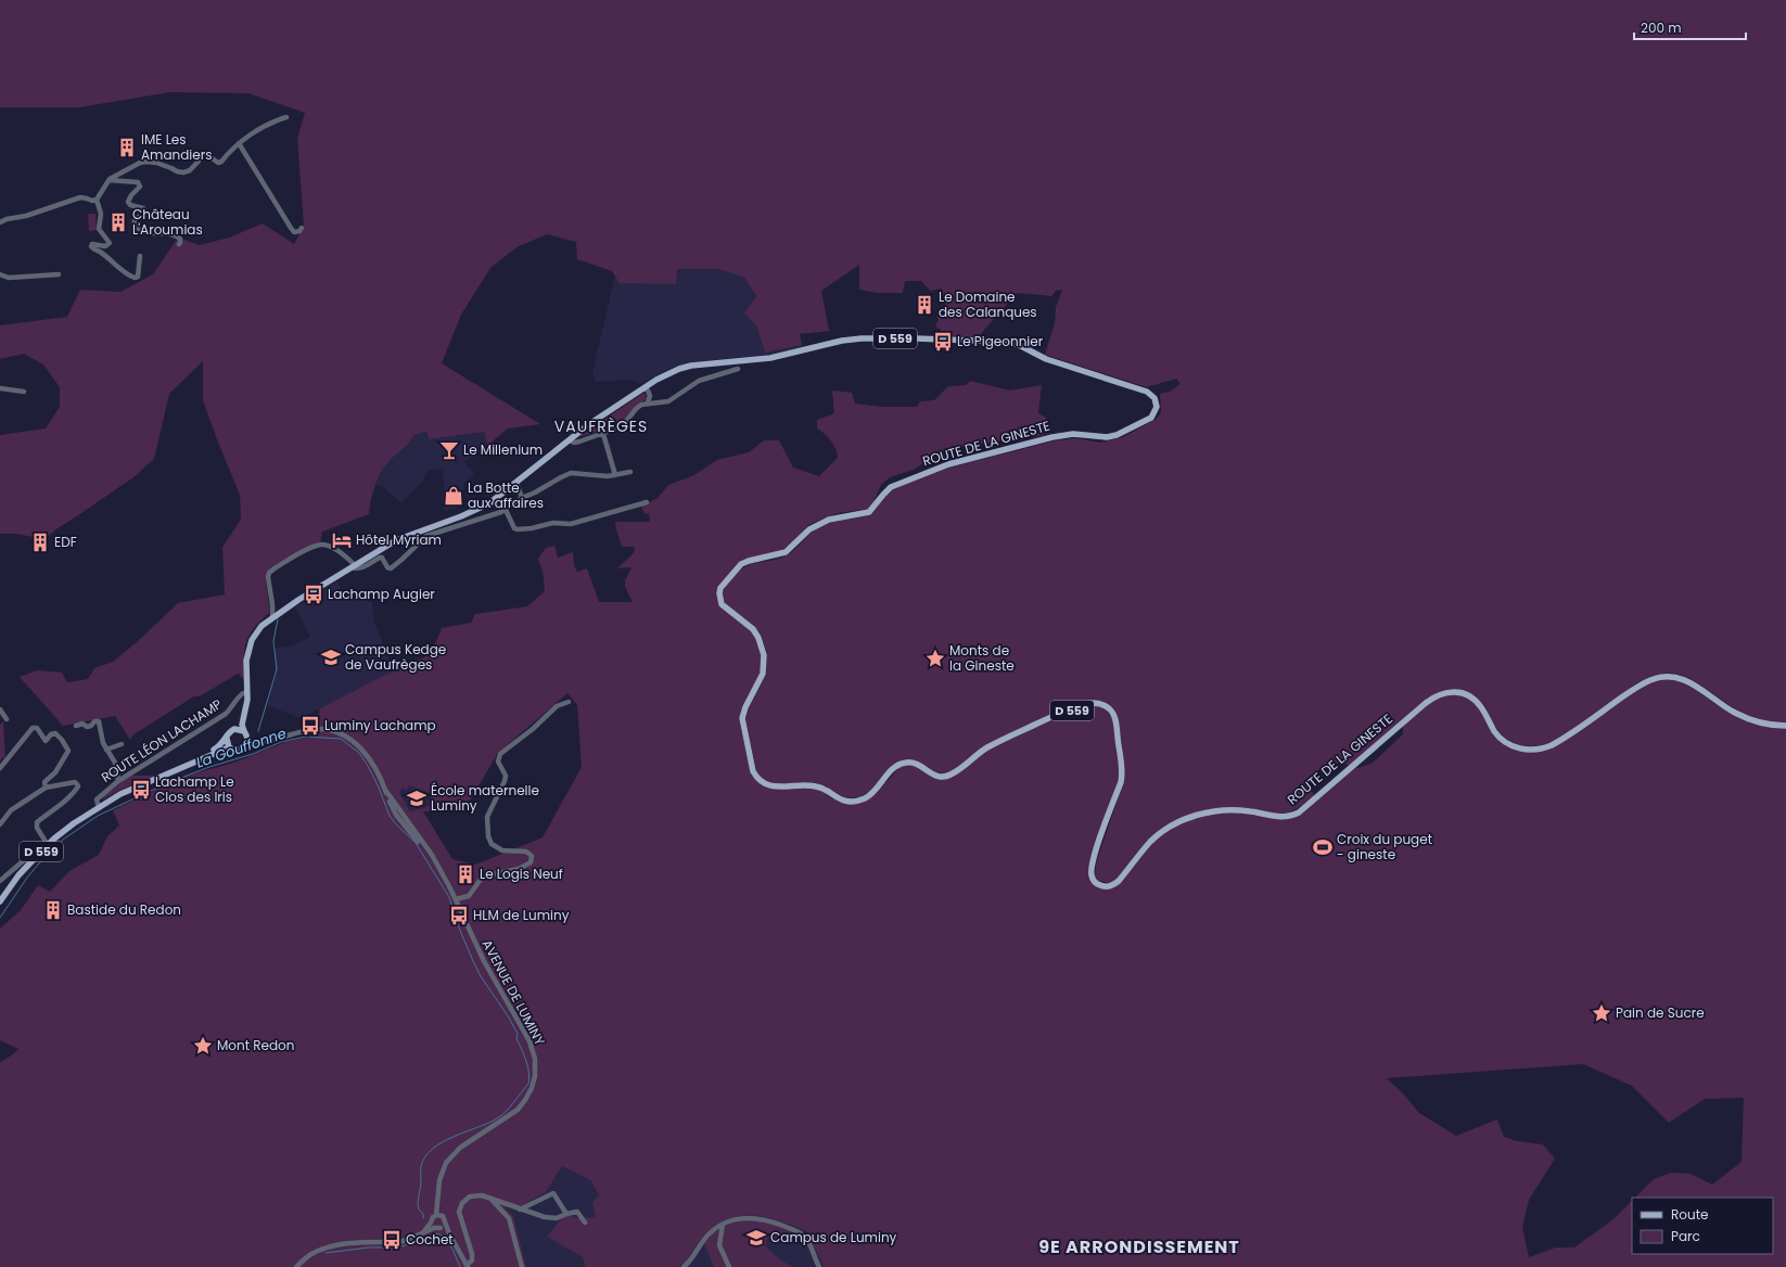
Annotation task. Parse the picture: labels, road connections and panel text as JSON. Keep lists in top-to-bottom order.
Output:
{
  "streets": {
    "main road": ["D 559", "ROUTE DE LA GINESTE", "ROUTE LÉON LACHAMP"],
    "street": ["AVENUE DE LUMINY"]
  },
  "crossings": [
    ["ROUTE DE LA GINESTE", "ROUTE LÉON LACHAMP"],
    ["ROUTE LÉON LACHAMP", "AVENUE DE LUMINY"]
  ],
  "districts": ["VAUFRÈGES", "9E ARRONDISSEMENT"],
  "water": ["La Gouffonne"],
  "places": {
    "building": [
      "IME Les Amandiers",
      "Château L'Aroumias",
      "Le Domaine des Calanques",
      "EDF",
      "Le Logis Neuf",
      "Bastide du Redon"
    ],
    "bus stop": [
      "Le Pigeonnier",
      "Lachamp Augier",
      "Luminy Lachamp",
      "Lachamp Le Clos des Iris",
      "HLM de Luminy",
      "Cochet"
    ],
    "bar": ["Le Millenium"],
    "shop": ["La Botte aux affaires"],
    "hotel": ["Hôtel Myriam"],
    "school or university": ["Campus Kedge de Vaufrèges", "École maternelle Luminy", "Campus de Luminy"],
    "place": ["Monts de la Gineste", "Pain de Sucre", "Mont Redon"],
    "sports": ["Croix du puget - gineste"]
  },
  "legend": ["Route", "Parc"],
  "scale_bar": "200 m"
}
